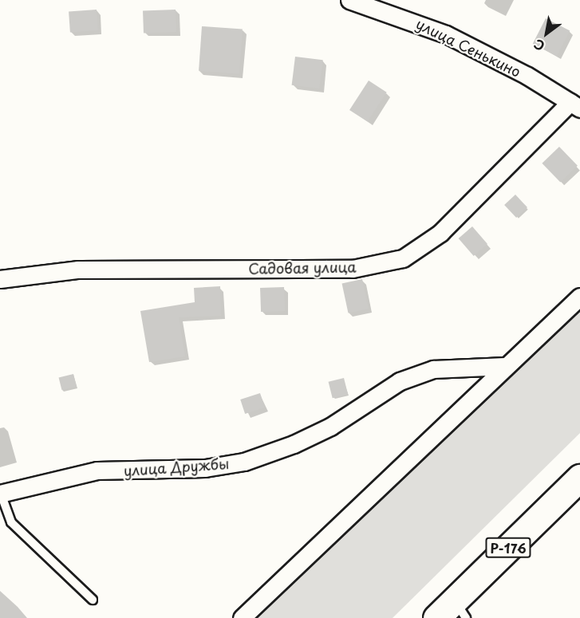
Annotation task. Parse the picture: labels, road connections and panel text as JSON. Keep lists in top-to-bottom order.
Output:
{
  "streets": {
    "main road": ["Р-176"],
    "street": ["улица Сенькино", "Садовая улица", "улица Дружбы"]
  },
  "crossings": [
    ["улица Сенькино", "Садовая улица"]
  ],
  "north": "bottom left"
}
